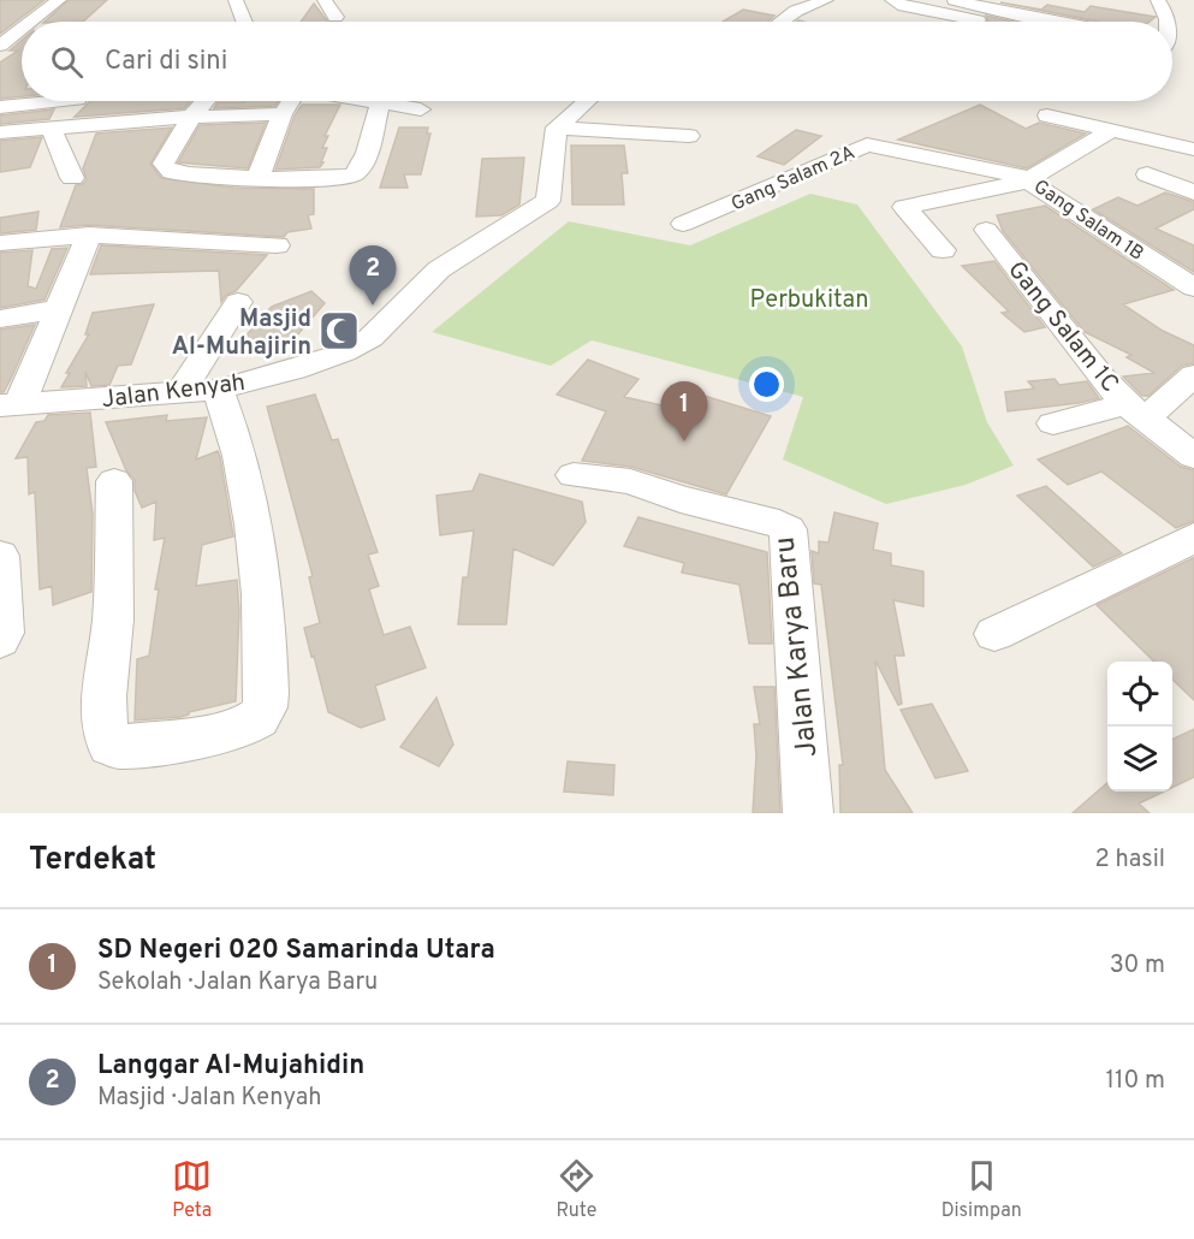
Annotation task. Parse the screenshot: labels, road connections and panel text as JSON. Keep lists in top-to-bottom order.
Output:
{
  "streets": {
    "street": [
      "Gang Salam 2A",
      "Gang Salam 1B",
      "Gang Salam 1C",
      "Jalan Kenyah",
      "Jalan Karya Baru"
    ]
  },
  "crossings": [
    ["Gang Salam 2A", "Gang Salam 1B"]
  ],
  "parks": ["Perbukitan"],
  "places": {
    "mosque": ["Masjid Al-Muhajirin"]
  },
  "page": {
    "search": "Cari di sini",
    "pins": ["2", "1"],
    "heading": ["Terdekat", "2 hasil"],
    "list": [
      {
        "mark": "1",
        "name": "SD Negeri 020 Samarinda Utara",
        "note": "Sekolah · Jalan Karya Baru",
        "value": "30 m"
      },
      {
        "mark": "2",
        "name": "Langgar Al-Mujahidin",
        "note": "Masjid · Jalan Kenyah",
        "value": "110 m"
      }
    ],
    "nav": ["Peta", "Rute", "Disimpan"]
  }
}
